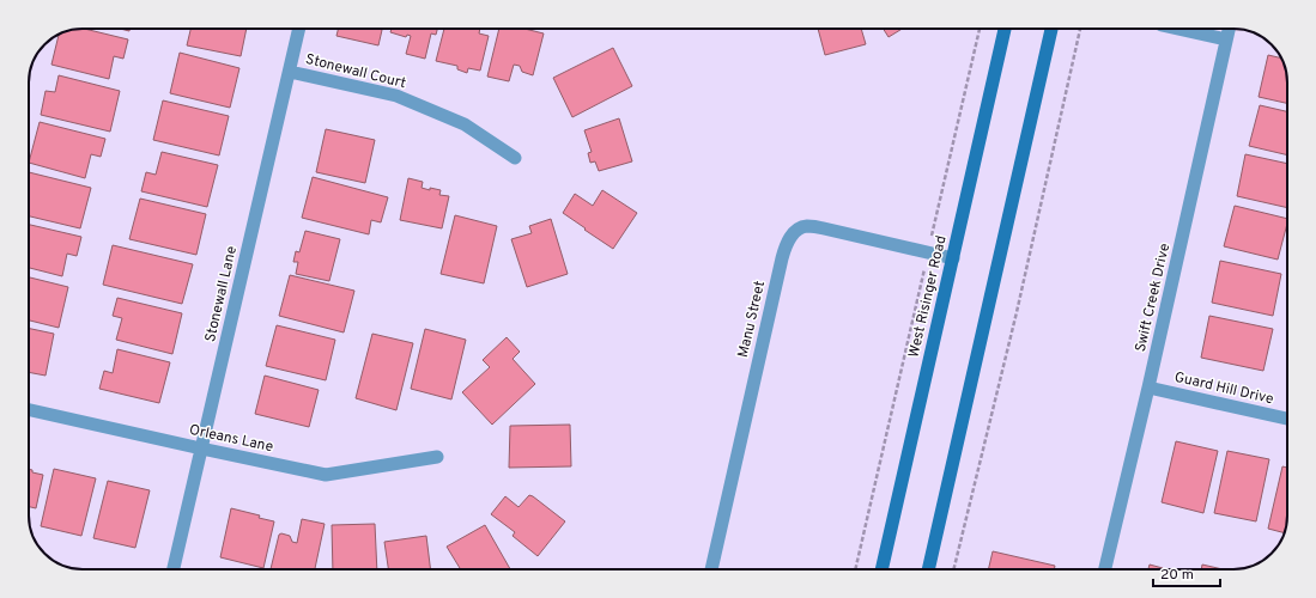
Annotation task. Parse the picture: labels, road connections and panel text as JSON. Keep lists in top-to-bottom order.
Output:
{
  "streets": {
    "main road": ["West Risinger Road"],
    "street": [
      "Stonewall Court",
      "Stonewall Lane",
      "Swift Creek Drive",
      "Manu Street",
      "Guard Hill Drive",
      "Orleans Lane"
    ]
  },
  "crossings": [
    ["Stonewall Court", "Stonewall Lane"],
    ["Stonewall Lane", "Orleans Lane"],
    ["West Risinger Road", "Manu Street"],
    ["Swift Creek Drive", "Guard Hill Drive"]
  ],
  "scale_bar": "20 m"
}
